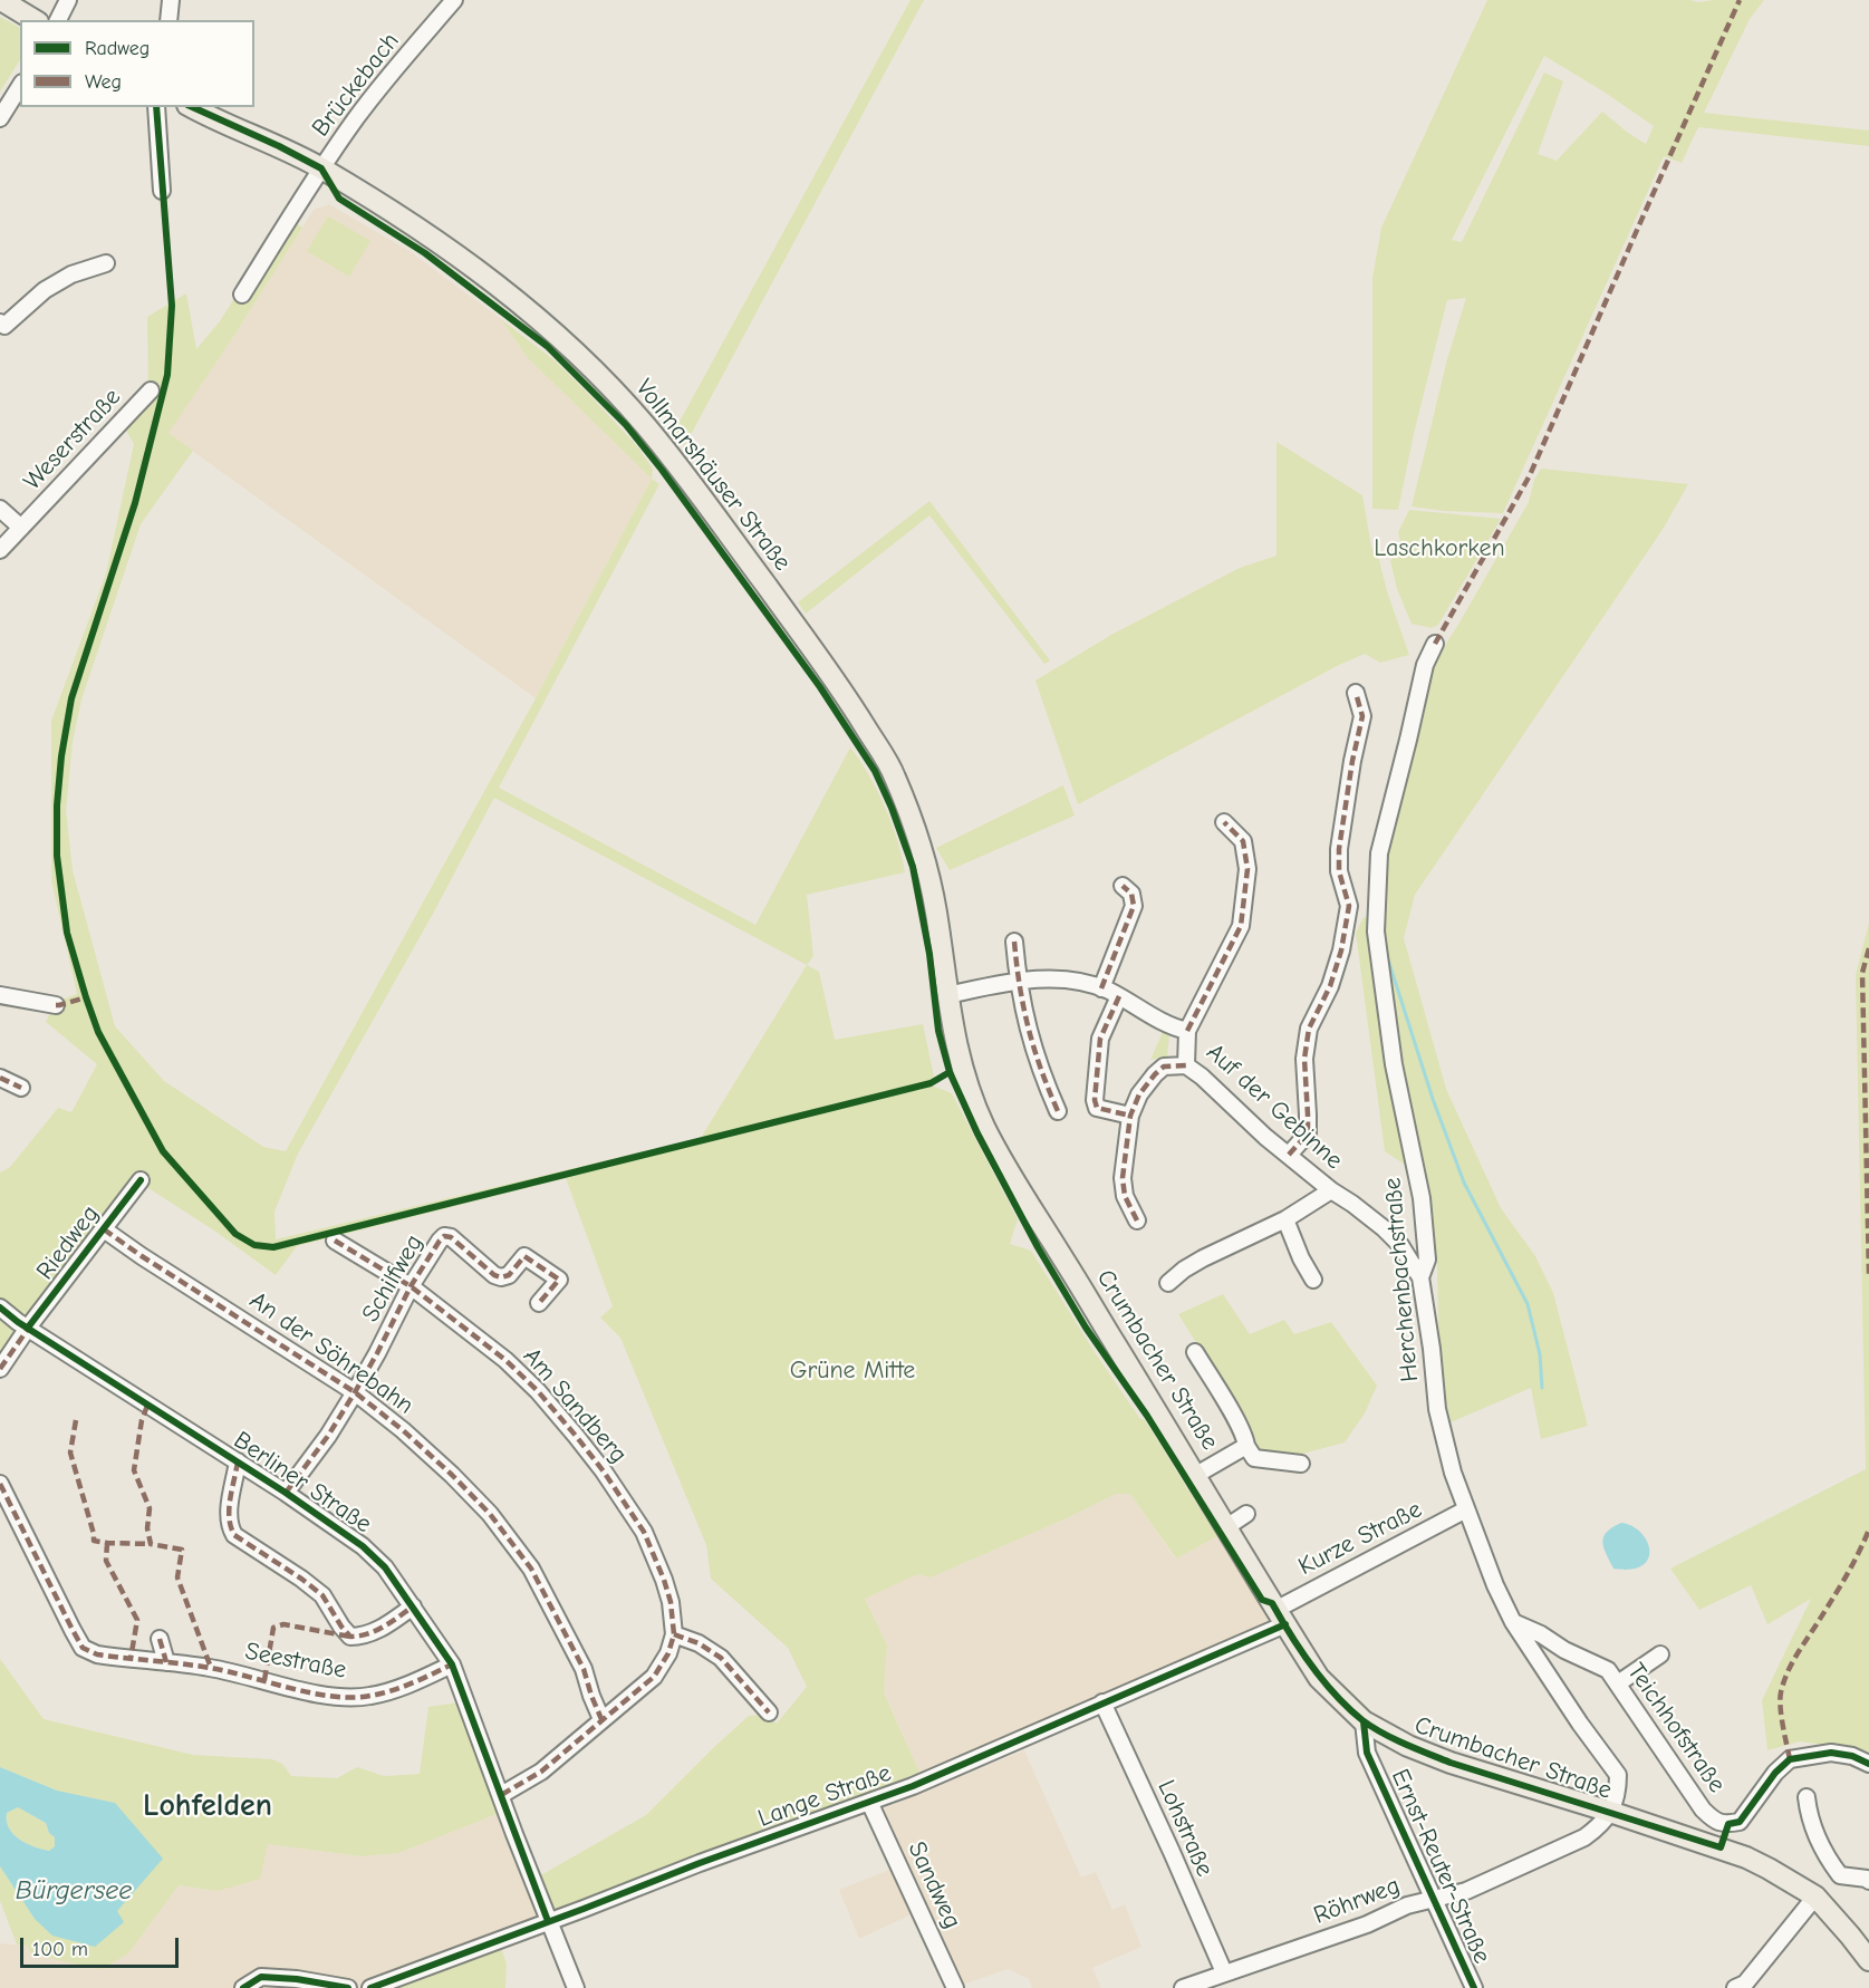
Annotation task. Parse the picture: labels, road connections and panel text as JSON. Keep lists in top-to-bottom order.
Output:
{
  "streets": {
    "main road": ["Vollmarshäuser Straße", "Crumbacher Straße"],
    "street": [
      "Brückebach",
      "Weserstraße",
      "Auf der Gebinne",
      "Riedweg",
      "Schilfweg",
      "Herchenbachstraße",
      "An der Söhrebahn",
      "Am Sandberg",
      "Berliner Straße",
      "Kurze Straße",
      "Seestraße",
      "Teichhofstraße",
      "Lange Straße",
      "Lohstraße",
      "Ernst-Reuter-Straße",
      "Sandweg",
      "Röhrweg"
    ]
  },
  "crossings": [
    ["Brückebach", "Vollmarshäuser Straße"],
    ["Vollmarshäuser Straße", "Crumbacher Straße"],
    ["Auf der Gebinne", "Herchenbachstraße"],
    ["Auf der Gebinne", "Crumbacher Straße"],
    ["Riedweg", "An der Söhrebahn"],
    ["Riedweg", "Berliner Straße"],
    ["Schilfweg", "An der Söhrebahn"],
    ["Schilfweg", "Am Sandberg"],
    ["Schilfweg", "Berliner Straße"],
    ["Herchenbachstraße", "Crumbacher Straße"],
    ["Herchenbachstraße", "Kurze Straße"],
    ["Herchenbachstraße", "Teichhofstraße"],
    ["Herchenbachstraße", "Röhrweg"],
    ["An der Söhrebahn", "Am Sandberg"],
    ["Crumbacher Straße", "Kurze Straße"],
    ["Crumbacher Straße", "Lange Straße"],
    ["Crumbacher Straße", "Ernst-Reuter-Straße"],
    ["Crumbacher Straße", "Röhrweg"],
    ["Am Sandberg", "Berliner Straße"],
    ["Berliner Straße", "Seestraße"],
    ["Berliner Straße", "Lange Straße"],
    ["Kurze Straße", "Lange Straße"],
    ["Lange Straße", "Lohstraße"],
    ["Lange Straße", "Sandweg"],
    ["Lohstraße", "Röhrweg"],
    ["Ernst-Reuter-Straße", "Röhrweg"]
  ],
  "districts": ["Lohfelden"],
  "water": ["Bürgersee"],
  "parks": ["Laschkorken", "Grüne Mitte"],
  "legend": ["Radweg", "Weg"],
  "scale_bar": "100 m"
}
